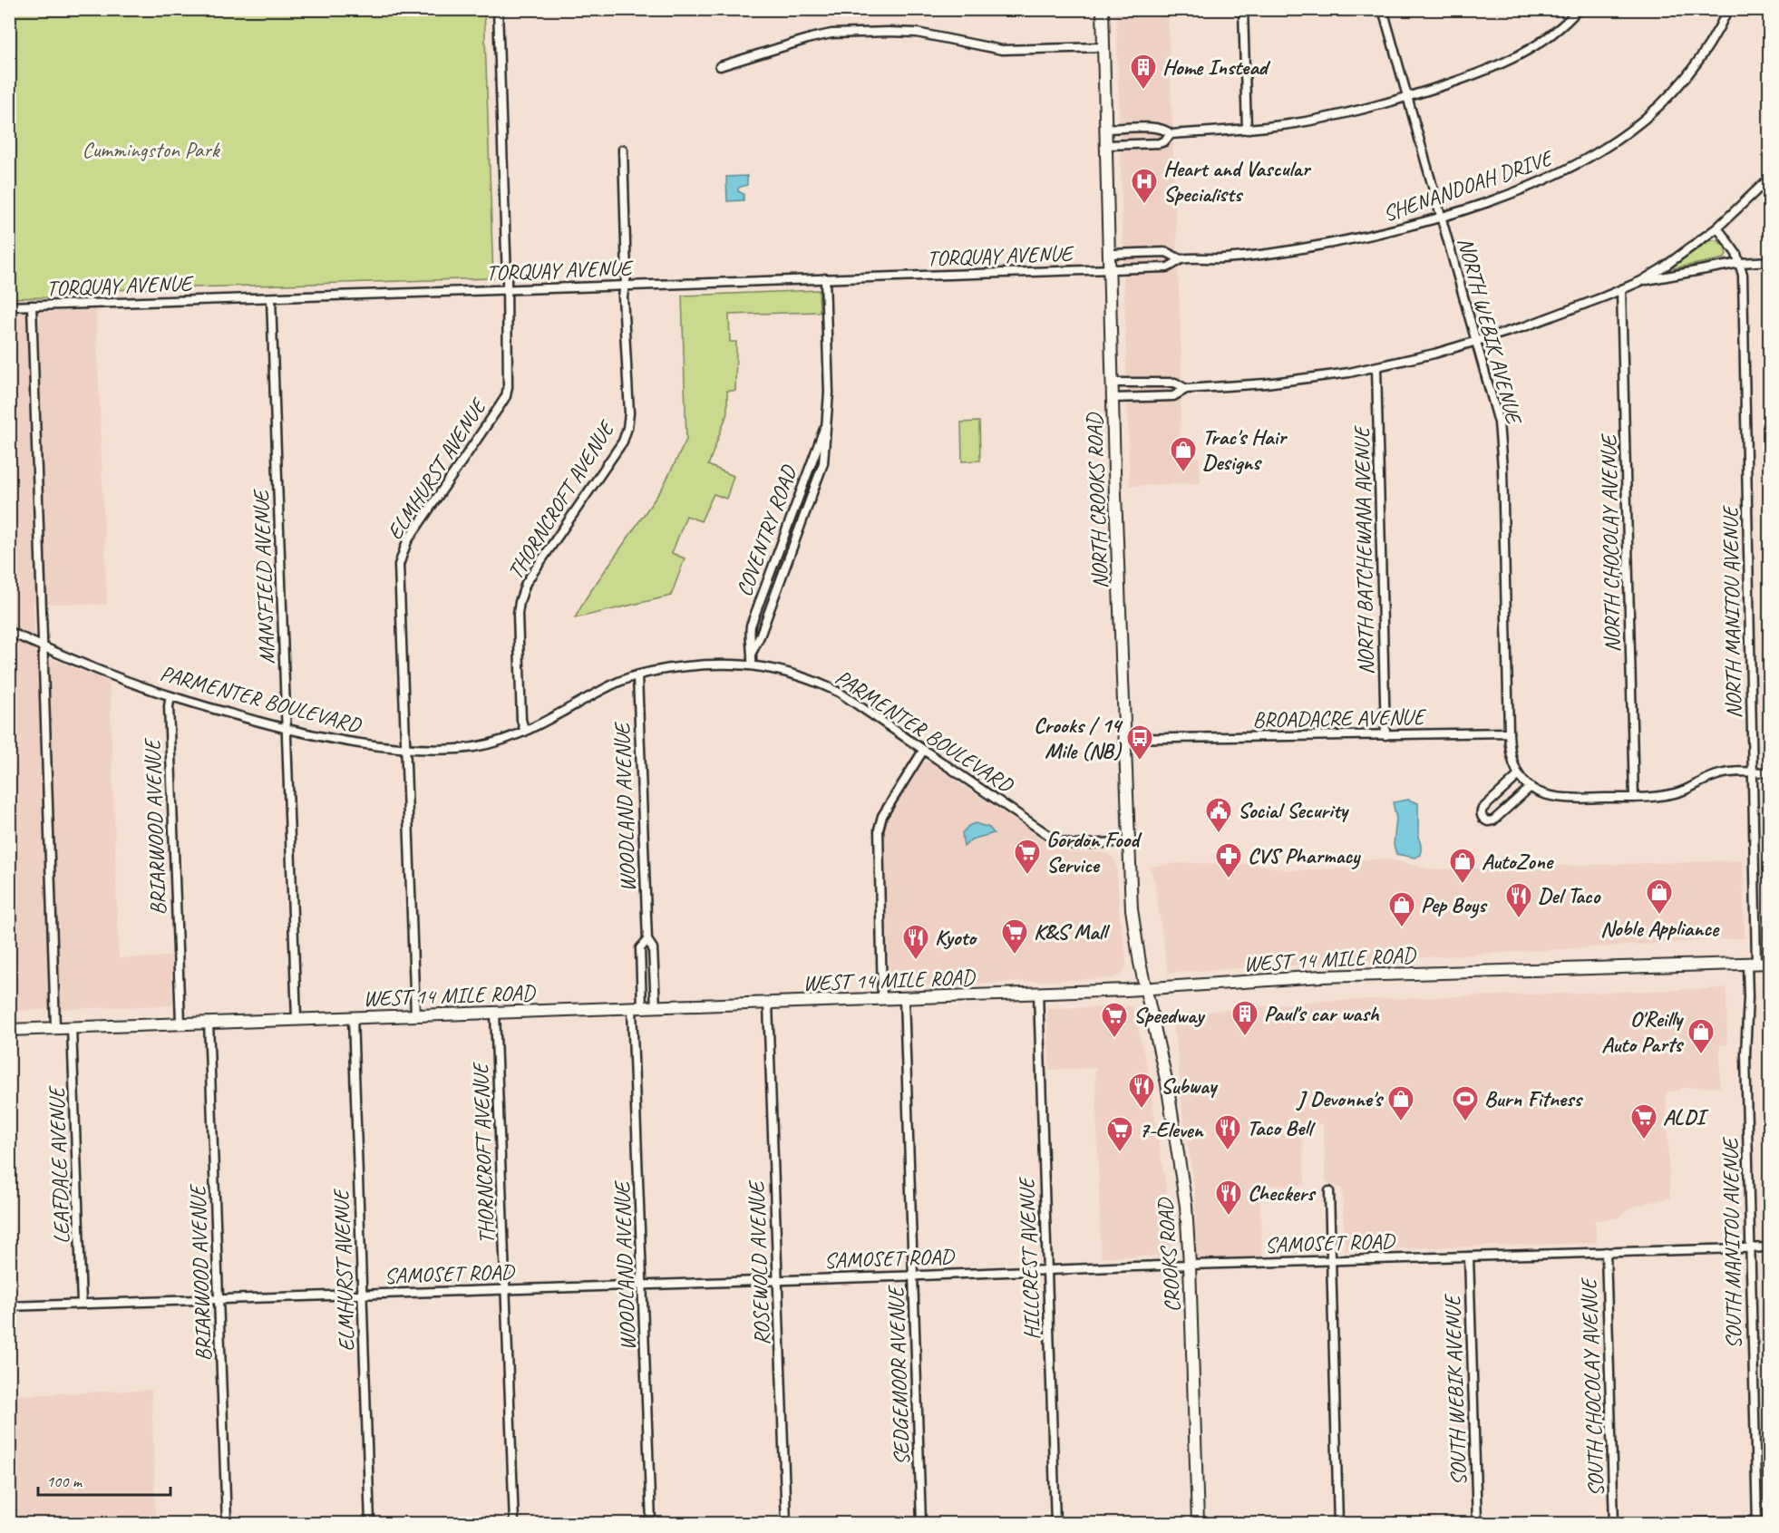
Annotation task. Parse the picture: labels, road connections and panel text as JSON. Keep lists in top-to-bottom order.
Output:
{
  "streets": {
    "main road": ["NORTH CROOKS ROAD", "WEST 14 MILE ROAD", "CROOKS ROAD"],
    "street": [
      "SHENANDOAH DRIVE",
      "TORQUAY AVENUE",
      "NORTH WEBIK AVENUE",
      "ELMHURST AVENUE",
      "THORNCROFT AVENUE",
      "COVENTRY ROAD",
      "NORTH CHOCOLAY AVENUE",
      "NORTH BATCHEWANA AVENUE",
      "MANSFIELD AVENUE",
      "NORTH MANITOU AVENUE",
      "PARMENTER BOULEVARD",
      "BROADACRE AVENUE",
      "WOODLAND AVENUE",
      "BRIARWOOD AVENUE",
      "LEAFDALE AVENUE",
      "SAMOSET ROAD",
      "SOUTH MANITOU AVENUE",
      "HILLCREST AVENUE",
      "ROSEWOLD AVENUE",
      "SEDGEMOOR AVENUE",
      "SOUTH CHOCOLAY AVENUE",
      "SOUTH WEBIK AVENUE"
    ]
  },
  "crossings": [
    ["SHENANDOAH DRIVE", "TORQUAY AVENUE"],
    ["SHENANDOAH DRIVE", "NORTH WEBIK AVENUE"],
    ["SHENANDOAH DRIVE", "NORTH CROOKS ROAD"],
    ["TORQUAY AVENUE", "ELMHURST AVENUE"],
    ["TORQUAY AVENUE", "THORNCROFT AVENUE"],
    ["TORQUAY AVENUE", "NORTH CROOKS ROAD"],
    ["TORQUAY AVENUE", "COVENTRY ROAD"],
    ["TORQUAY AVENUE", "MANSFIELD AVENUE"],
    ["NORTH WEBIK AVENUE", "BROADACRE AVENUE"],
    ["ELMHURST AVENUE", "PARMENTER BOULEVARD"],
    ["ELMHURST AVENUE", "WEST 14 MILE ROAD"],
    ["ELMHURST AVENUE", "SAMOSET ROAD"],
    ["THORNCROFT AVENUE", "PARMENTER BOULEVARD"],
    ["THORNCROFT AVENUE", "WEST 14 MILE ROAD"],
    ["THORNCROFT AVENUE", "SAMOSET ROAD"],
    ["NORTH CROOKS ROAD", "PARMENTER BOULEVARD"],
    ["NORTH CROOKS ROAD", "BROADACRE AVENUE"],
    ["NORTH CROOKS ROAD", "WEST 14 MILE ROAD"],
    ["NORTH CROOKS ROAD", "CROOKS ROAD"],
    ["COVENTRY ROAD", "PARMENTER BOULEVARD"],
    ["NORTH BATCHEWANA AVENUE", "BROADACRE AVENUE"],
    ["MANSFIELD AVENUE", "PARMENTER BOULEVARD"],
    ["MANSFIELD AVENUE", "WEST 14 MILE ROAD"],
    ["NORTH MANITOU AVENUE", "WEST 14 MILE ROAD"],
    ["NORTH MANITOU AVENUE", "SOUTH MANITOU AVENUE"],
    ["PARMENTER BOULEVARD", "WOODLAND AVENUE"],
    ["PARMENTER BOULEVARD", "BRIARWOOD AVENUE"],
    ["WOODLAND AVENUE", "WEST 14 MILE ROAD"],
    ["WOODLAND AVENUE", "SAMOSET ROAD"],
    ["BRIARWOOD AVENUE", "WEST 14 MILE ROAD"],
    ["BRIARWOOD AVENUE", "SAMOSET ROAD"],
    ["WEST 14 MILE ROAD", "LEAFDALE AVENUE"],
    ["WEST 14 MILE ROAD", "SOUTH MANITOU AVENUE"],
    ["WEST 14 MILE ROAD", "CROOKS ROAD"],
    ["WEST 14 MILE ROAD", "HILLCREST AVENUE"],
    ["WEST 14 MILE ROAD", "ROSEWOLD AVENUE"],
    ["WEST 14 MILE ROAD", "SEDGEMOOR AVENUE"],
    ["LEAFDALE AVENUE", "SAMOSET ROAD"],
    ["SAMOSET ROAD", "SOUTH MANITOU AVENUE"],
    ["SAMOSET ROAD", "CROOKS ROAD"],
    ["SAMOSET ROAD", "HILLCREST AVENUE"],
    ["SAMOSET ROAD", "ROSEWOLD AVENUE"],
    ["SAMOSET ROAD", "SEDGEMOOR AVENUE"],
    ["SAMOSET ROAD", "SOUTH CHOCOLAY AVENUE"],
    ["SAMOSET ROAD", "SOUTH WEBIK AVENUE"]
  ],
  "parks": ["Cummingston Park"],
  "places": {
    "building": ["Home Instead", "Paul's car wash"],
    "hospital": ["Heart and Vascular Specialists"],
    "shop": [
      "Trac's Hair Designs",
      "AutoZone",
      "Noble Appliance",
      "Pep Boys",
      "O'Reilly Auto Parts",
      "J Devonne's"
    ],
    "bus stop": ["Crooks / 14 Mile (NB)"],
    "public building": ["Social Security"],
    "supermarket": [
      "Gordon Food Service",
      "K&S Mall",
      "Speedway",
      "ALDI",
      "7-Eleven"
    ],
    "pharmacy": ["CVS Pharmacy"],
    "restaurant": [
      "Del Taco",
      "Kyoto",
      "Subway",
      "Taco Bell",
      "Checkers"
    ],
    "sports": ["Burn Fitness"]
  },
  "scale_bar": "100 m"
}
